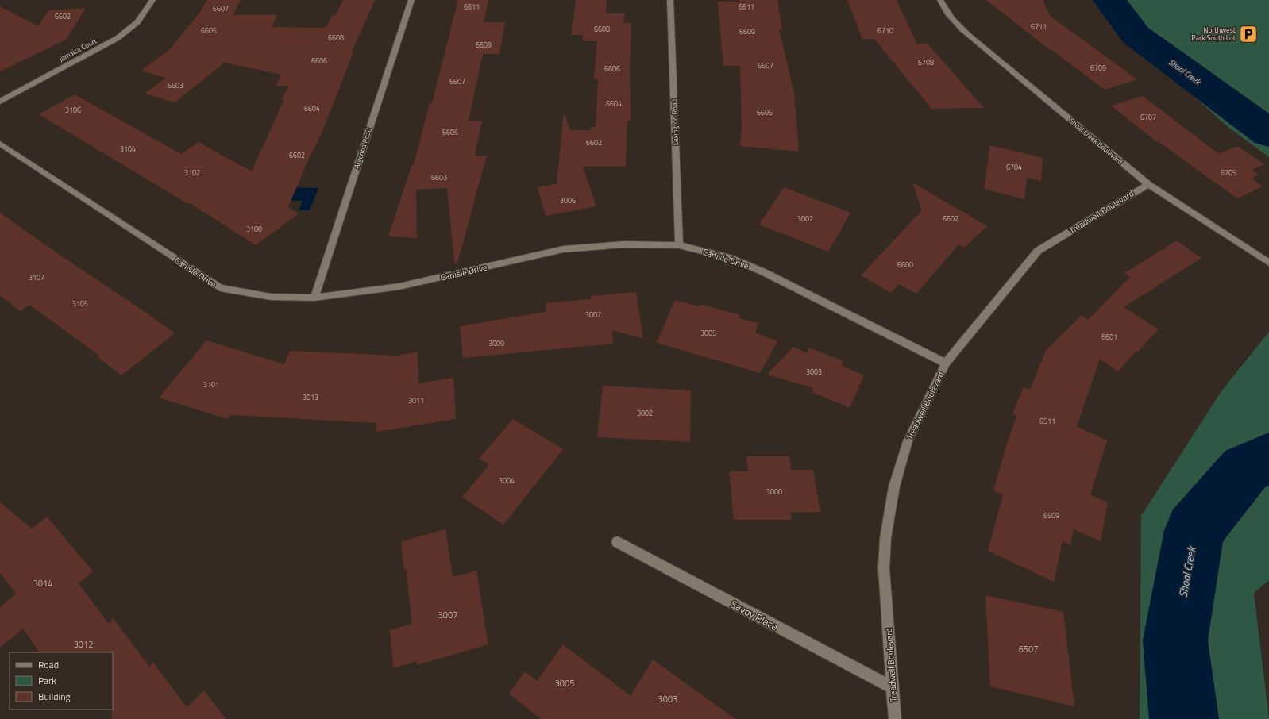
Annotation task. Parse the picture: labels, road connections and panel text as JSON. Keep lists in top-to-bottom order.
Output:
{
  "streets": {
    "street": [
      "Jamaica Court",
      "Lexington Road",
      "Shoal Creek Boulevard",
      "Argentia Road",
      "Treadwell Boulevard",
      "Carlisle Drive",
      "Savoy Place"
    ]
  },
  "crossings": [
    ["Lexington Road", "Carlisle Drive"],
    ["Shoal Creek Boulevard", "Treadwell Boulevard"],
    ["Argentia Road", "Carlisle Drive"],
    ["Treadwell Boulevard", "Carlisle Drive"],
    ["Treadwell Boulevard", "Savoy Place"]
  ],
  "water": ["Shoal Creek"],
  "places": {
    "parking": ["Northwest Park South Lot"]
  },
  "house_numbers": [
    "6611",
    "6611",
    "6607",
    "6602",
    "6711",
    "6608",
    "6605",
    "6710",
    "6609",
    "6608",
    "6609",
    "6606",
    "6708",
    "6607",
    "6709",
    "6606",
    "6607",
    "6603",
    "6604",
    "6604",
    "3106",
    "6605",
    "6707",
    "6605",
    "6602",
    "3104",
    "6602",
    "6704",
    "3102",
    "6705",
    "6603",
    "3006",
    "3002",
    "6602",
    "3100",
    "6600",
    "3107",
    "3105",
    "3007",
    "3005",
    "6601",
    "3009",
    "3003",
    "3101",
    "3013",
    "3011",
    "3002",
    "6511",
    "3004",
    "3000",
    "6509",
    "3014",
    "3007",
    "3012",
    "6507",
    "3005",
    "3003"
  ],
  "legend": ["Road", "Park", "Building"]
}
